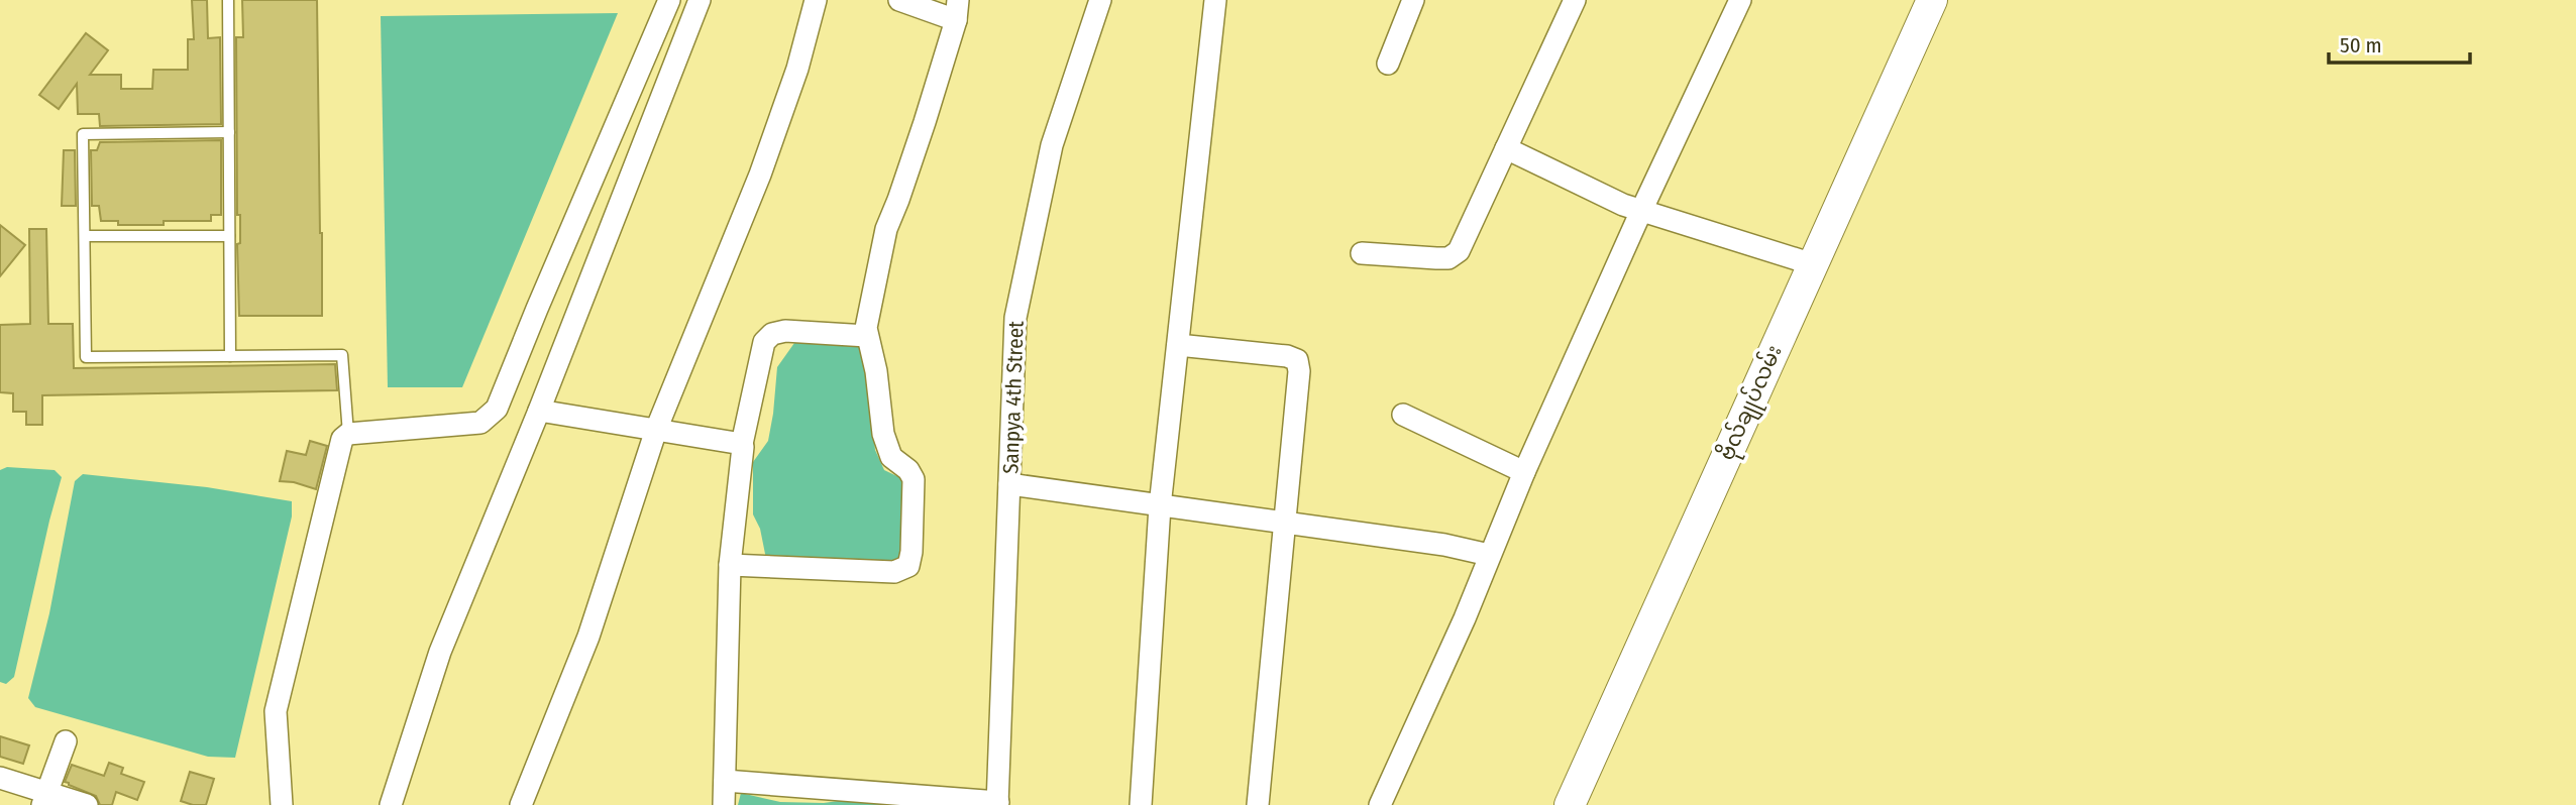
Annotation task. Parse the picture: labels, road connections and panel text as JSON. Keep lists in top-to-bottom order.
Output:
{
  "streets": {
    "street": ["Sanpya 4th Street", "ဗိုလ်ချုပ်လမ်း"]
  },
  "scale_bar": "50 m"
}
